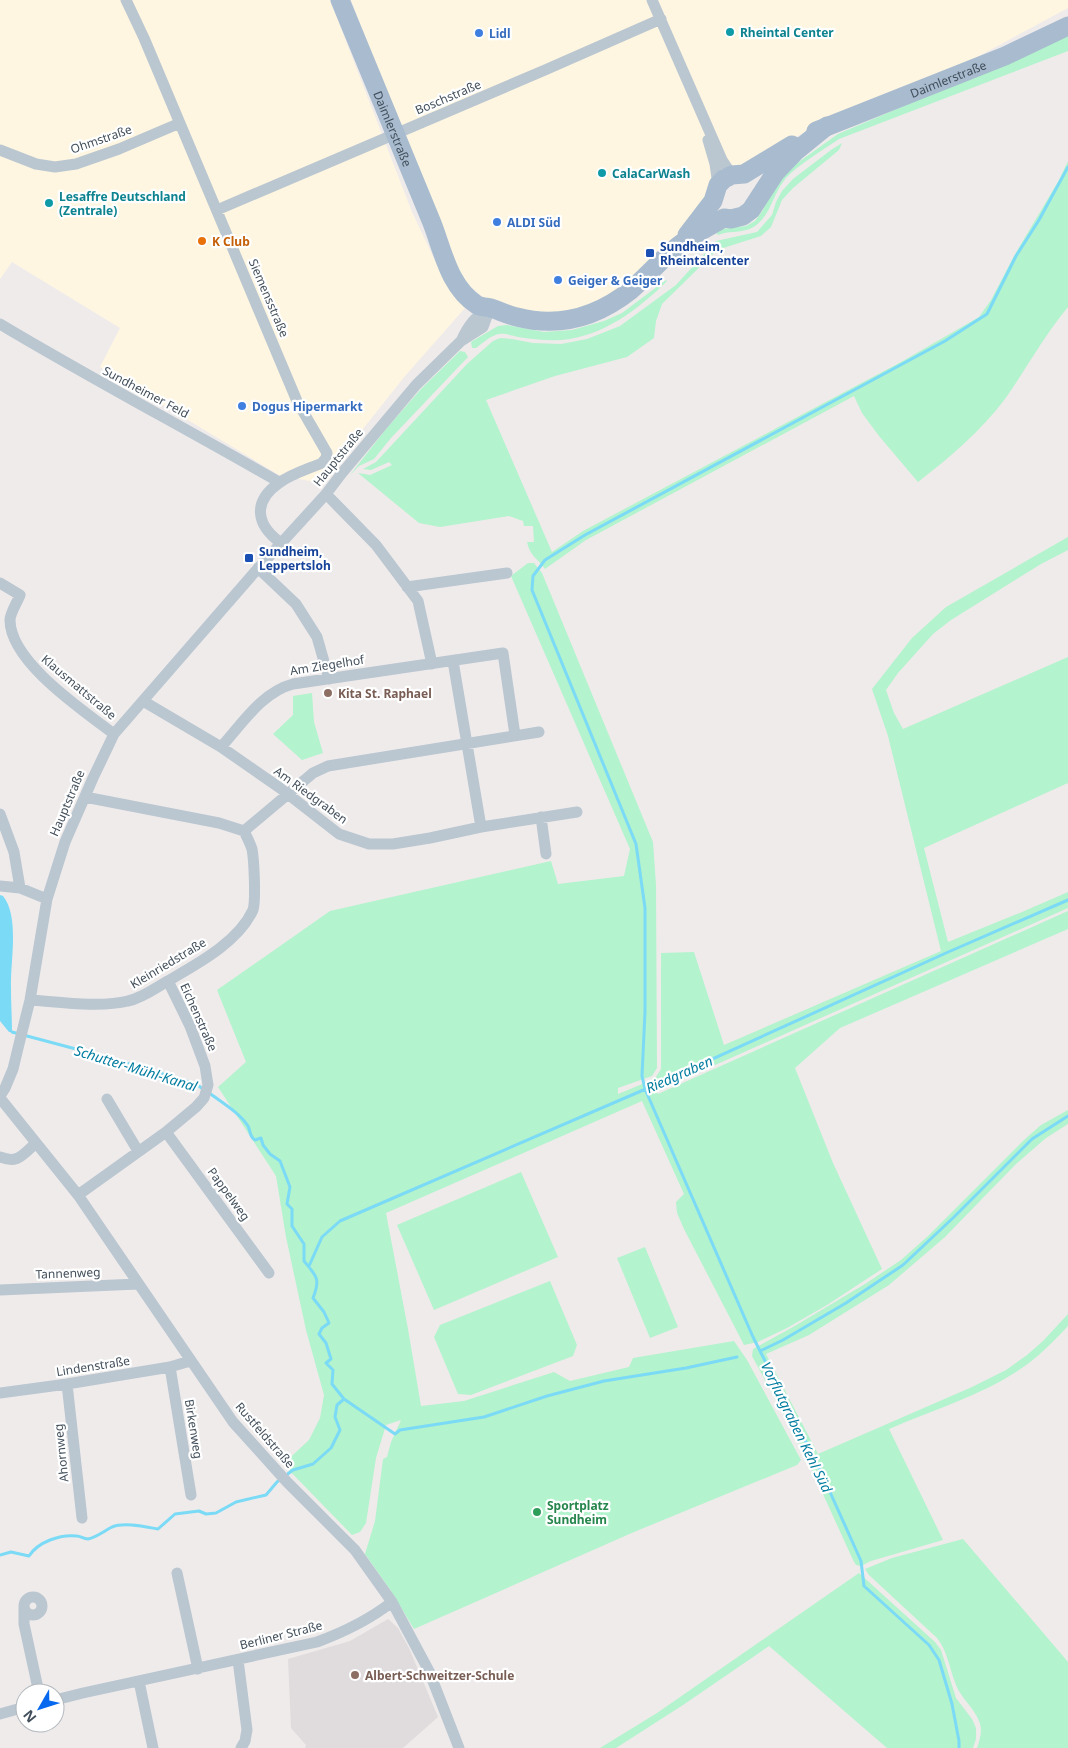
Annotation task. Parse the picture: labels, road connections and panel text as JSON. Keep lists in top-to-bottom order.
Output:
{
  "streets": {
    "main road": ["Daimlerstraße"],
    "street": [
      "Boschstraße",
      "Ohmstraße",
      "Siemensstraße",
      "Sundheimer Feld",
      "Hauptstraße",
      "Am Ziegelhof",
      "Klausmattstraße",
      "Am Riedgraben",
      "Kleinriedstraße",
      "Eichenstraße",
      "Pappelweg",
      "Tannenweg",
      "Lindenstraße",
      "Birkenweg",
      "Rustfeldstraße",
      "Ahornweg",
      "Berliner Straße"
    ]
  },
  "crossings": [
    ["Daimlerstraße", "Boschstraße"],
    ["Daimlerstraße", "Hauptstraße"],
    ["Boschstraße", "Siemensstraße"],
    ["Ohmstraße", "Siemensstraße"],
    ["Siemensstraße", "Sundheimer Feld"],
    ["Siemensstraße", "Hauptstraße"],
    ["Hauptstraße", "Klausmattstraße"],
    ["Hauptstraße", "Kleinriedstraße"],
    ["Hauptstraße", "Rustfeldstraße"],
    ["Am Ziegelhof", "Am Riedgraben"],
    ["Kleinriedstraße", "Eichenstraße"],
    ["Eichenstraße", "Pappelweg"],
    ["Eichenstraße", "Rustfeldstraße"],
    ["Tannenweg", "Rustfeldstraße"],
    ["Lindenstraße", "Birkenweg"],
    ["Lindenstraße", "Rustfeldstraße"],
    ["Lindenstraße", "Ahornweg"],
    ["Rustfeldstraße", "Berliner Straße"]
  ],
  "water": ["Schutter-Mühl-Kanal", "Riedgraben", "Vorflutgraben Kehl Süd"],
  "places": {
    "other": [
      "Rheintal Center",
      "Lidl",
      "CalaCarWash",
      "Lesaffre Deutschland (Zentrale)",
      "ALDI Süd",
      "K Club",
      "Geiger & Geiger",
      "Dogus Hipermarkt",
      "Kita St. Raphael",
      "Sportplatz Sundheim",
      "Albert-Schweitzer-Schule"
    ],
    "transit": ["Sundheim, Rheintalcenter", "Sundheim, Leppertsloh"]
  },
  "north": "bottom left"
}
